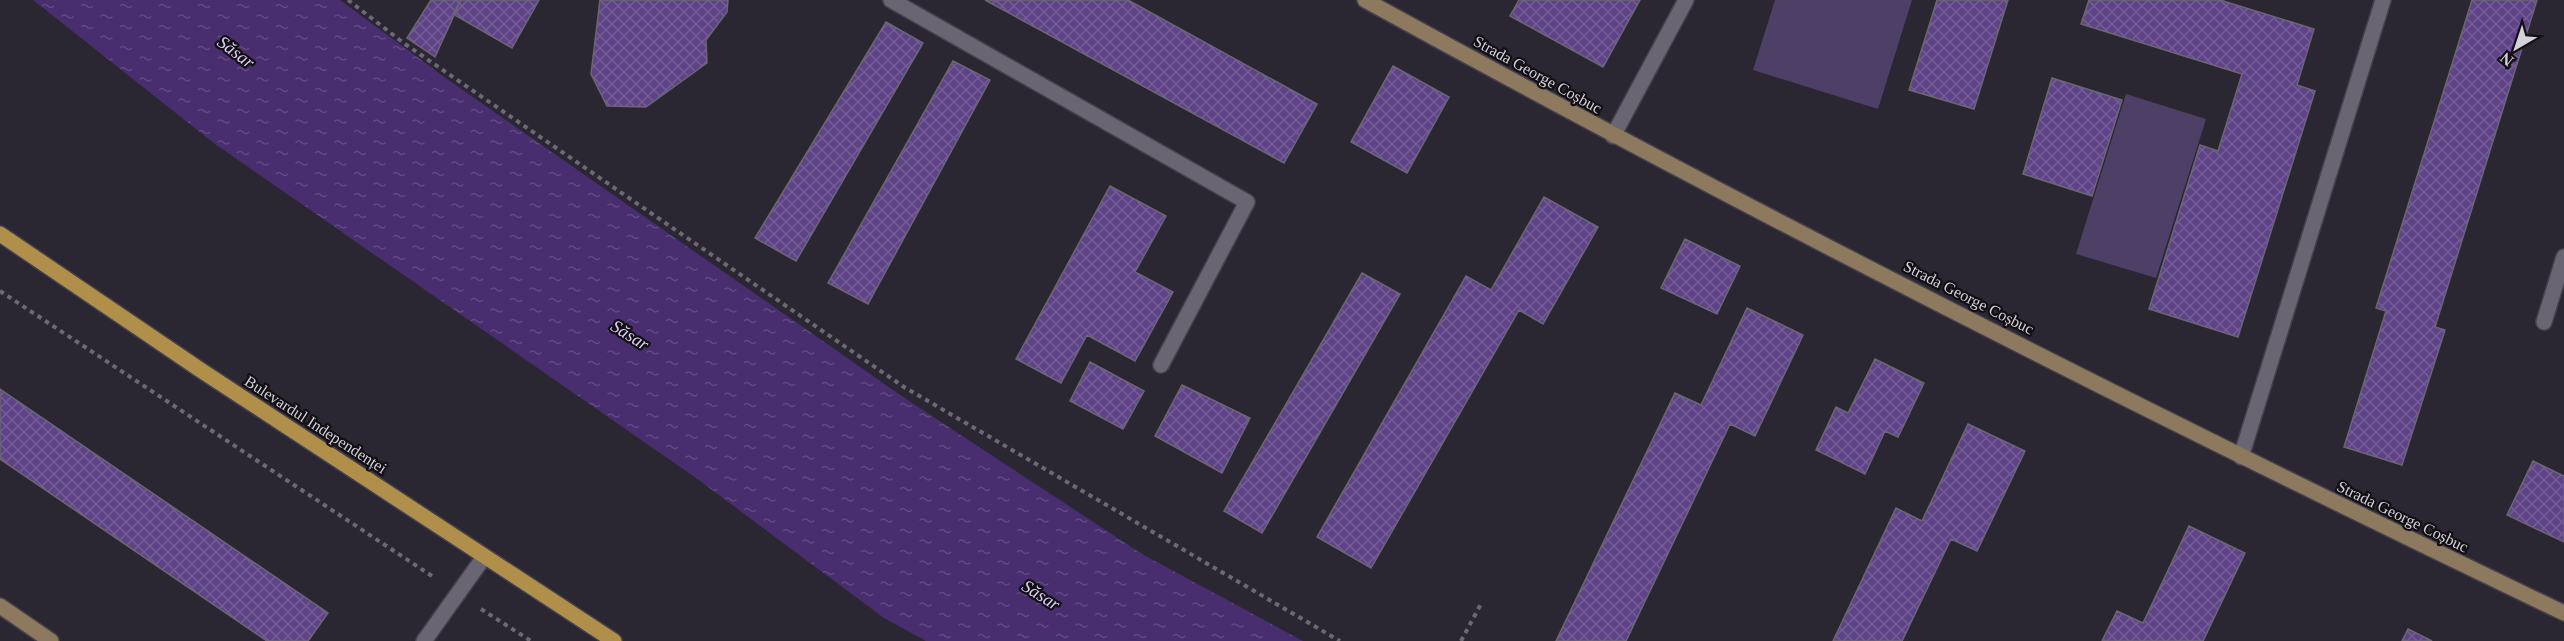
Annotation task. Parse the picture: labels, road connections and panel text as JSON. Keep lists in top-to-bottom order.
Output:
{
  "streets": {
    "main road": ["Bulevardul Independenței"],
    "street": ["Strada George Coșbuc"]
  },
  "water": ["Săsar"],
  "north": "bottom left"
}
